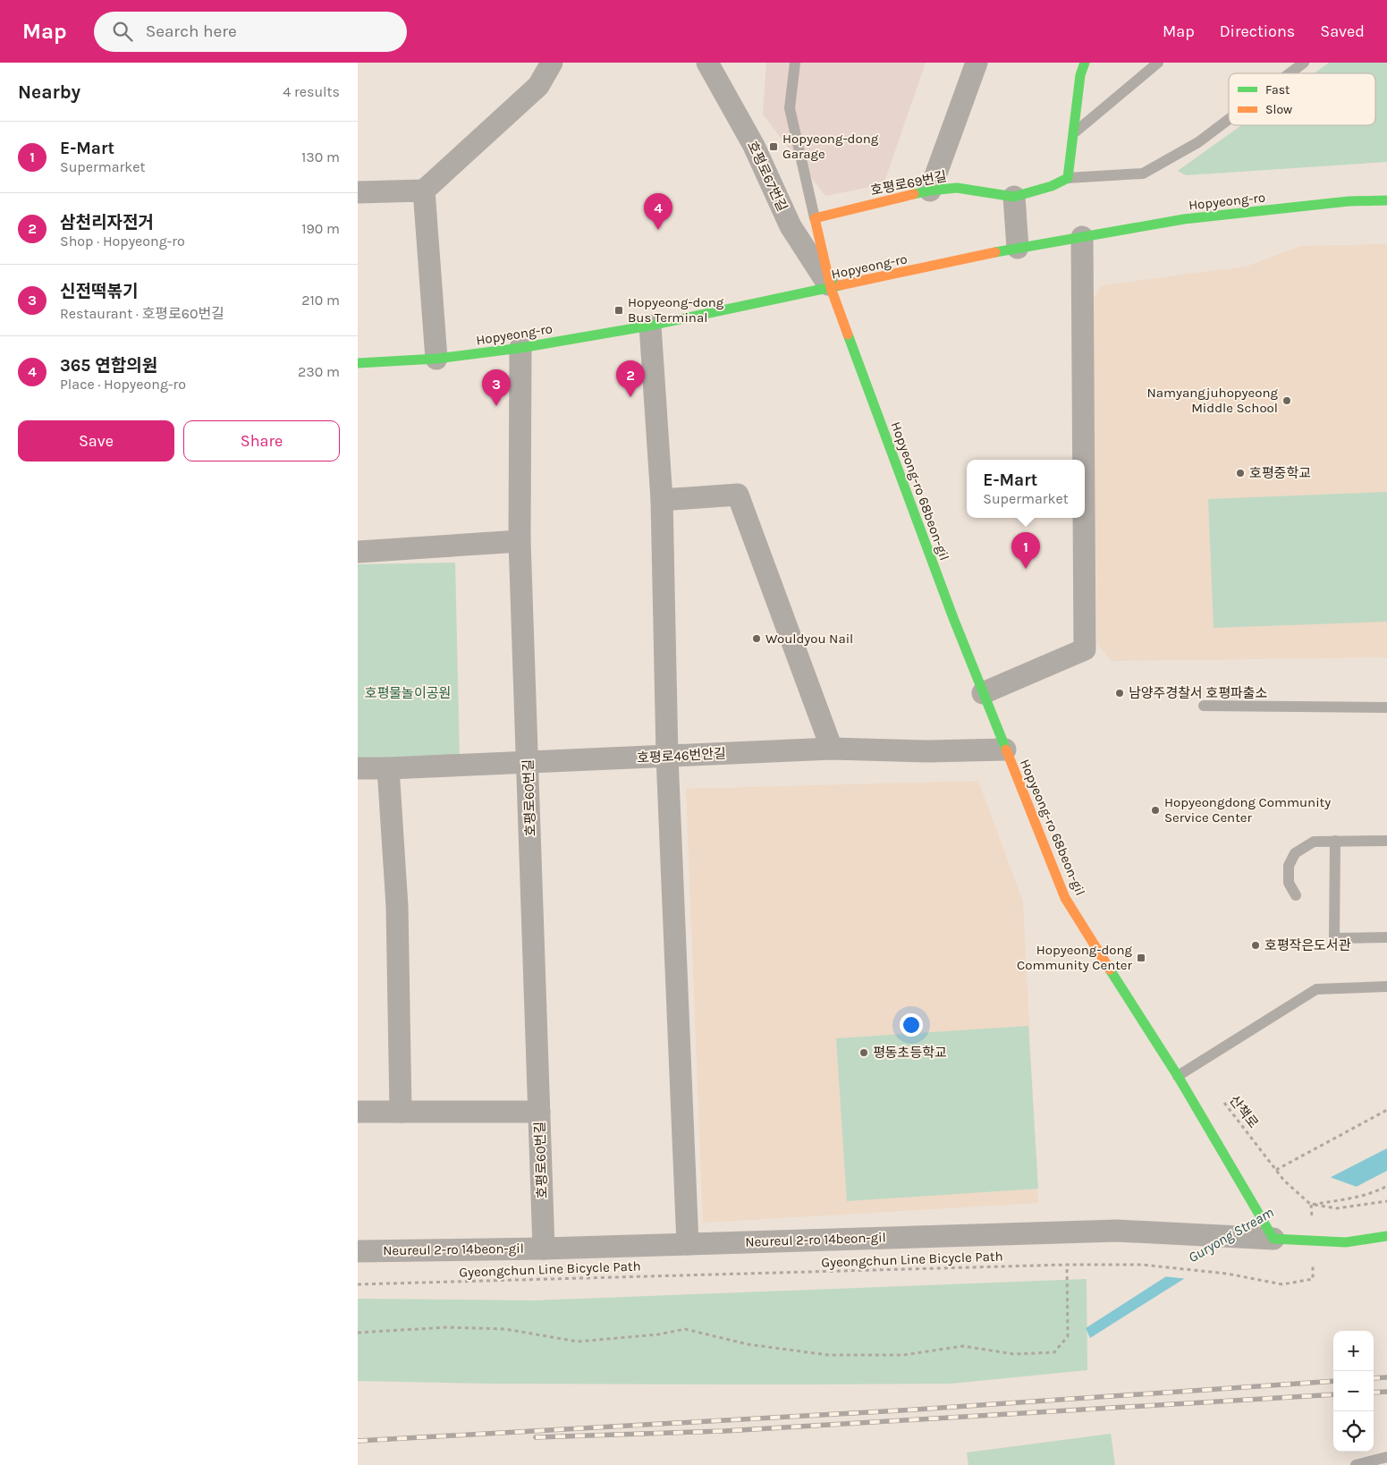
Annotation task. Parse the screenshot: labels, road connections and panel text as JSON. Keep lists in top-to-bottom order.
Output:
{
  "streets": {
    "street": [
      "호평로67번길",
      "호평로69번길",
      "Hopyeong-ro",
      "Hopyeong-ro 68beon-gil",
      "호평로46번안길",
      "호평로60번길",
      "Neureul 2-ro 14beon-gil"
    ],
    "path": ["산책로", "Gyeongchun Line Bicycle Path"]
  },
  "crossings": [
    ["호평로67번길", "Hopyeong-ro"],
    ["호평로67번길", "Hopyeong-ro 68beon-gil"],
    ["Hopyeong-ro", "Hopyeong-ro 68beon-gil"],
    ["Hopyeong-ro", "호평로60번길"],
    ["Hopyeong-ro 68beon-gil", "호평로46번안길"],
    ["Hopyeong-ro 68beon-gil", "Neureul 2-ro 14beon-gil"],
    ["호평로46번안길", "호평로60번길"],
    ["호평로60번길", "Neureul 2-ro 14beon-gil"],
    ["산책로", "Gyeongchun Line Bicycle Path"]
  ],
  "water": ["Guryong Stream"],
  "parks": ["호평물놀이공원"],
  "places": {
    "transit": ["Hopyeong-dong Garage", "Hopyeong-dong Bus Terminal", "Hopyeong-dong Community Center"],
    "other": [
      "Namyangjuhopyeong Middle School",
      "호평중학교",
      "Wouldyou Nail",
      "남양주경찰서 호평파출소",
      "Hopyeongdong Community Service Center",
      "호평작은도서관",
      "평동초등학교"
    ]
  },
  "legend": ["Fast", "Slow"],
  "page": {
    "header": "Map",
    "search": "Search here",
    "nav": ["Map", "Directions", "Saved"],
    "heading": ["Nearby", "4 results"],
    "list": [
      {
        "mark": "1",
        "name": "E-Mart",
        "note": "Supermarket",
        "value": "130 m"
      },
      {
        "mark": "2",
        "name": "삼천리자전거",
        "note": "Shop · Hopyeong-ro",
        "value": "190 m"
      },
      {
        "mark": "3",
        "name": "신전떡볶기",
        "note": "Restaurant · 호평로60번길",
        "value": "210 m"
      },
      {
        "mark": "4",
        "name": "365 연합의원",
        "note": "Place · Hopyeong-ro",
        "value": "230 m"
      }
    ],
    "pins": [
      "4",
      "2",
      "3",
      "1"
    ],
    "buttons": ["Save", "Share"],
    "popup": ["E-Mart", "Supermarket"],
    "map_buttons": ["+", "−"]
  }
}
